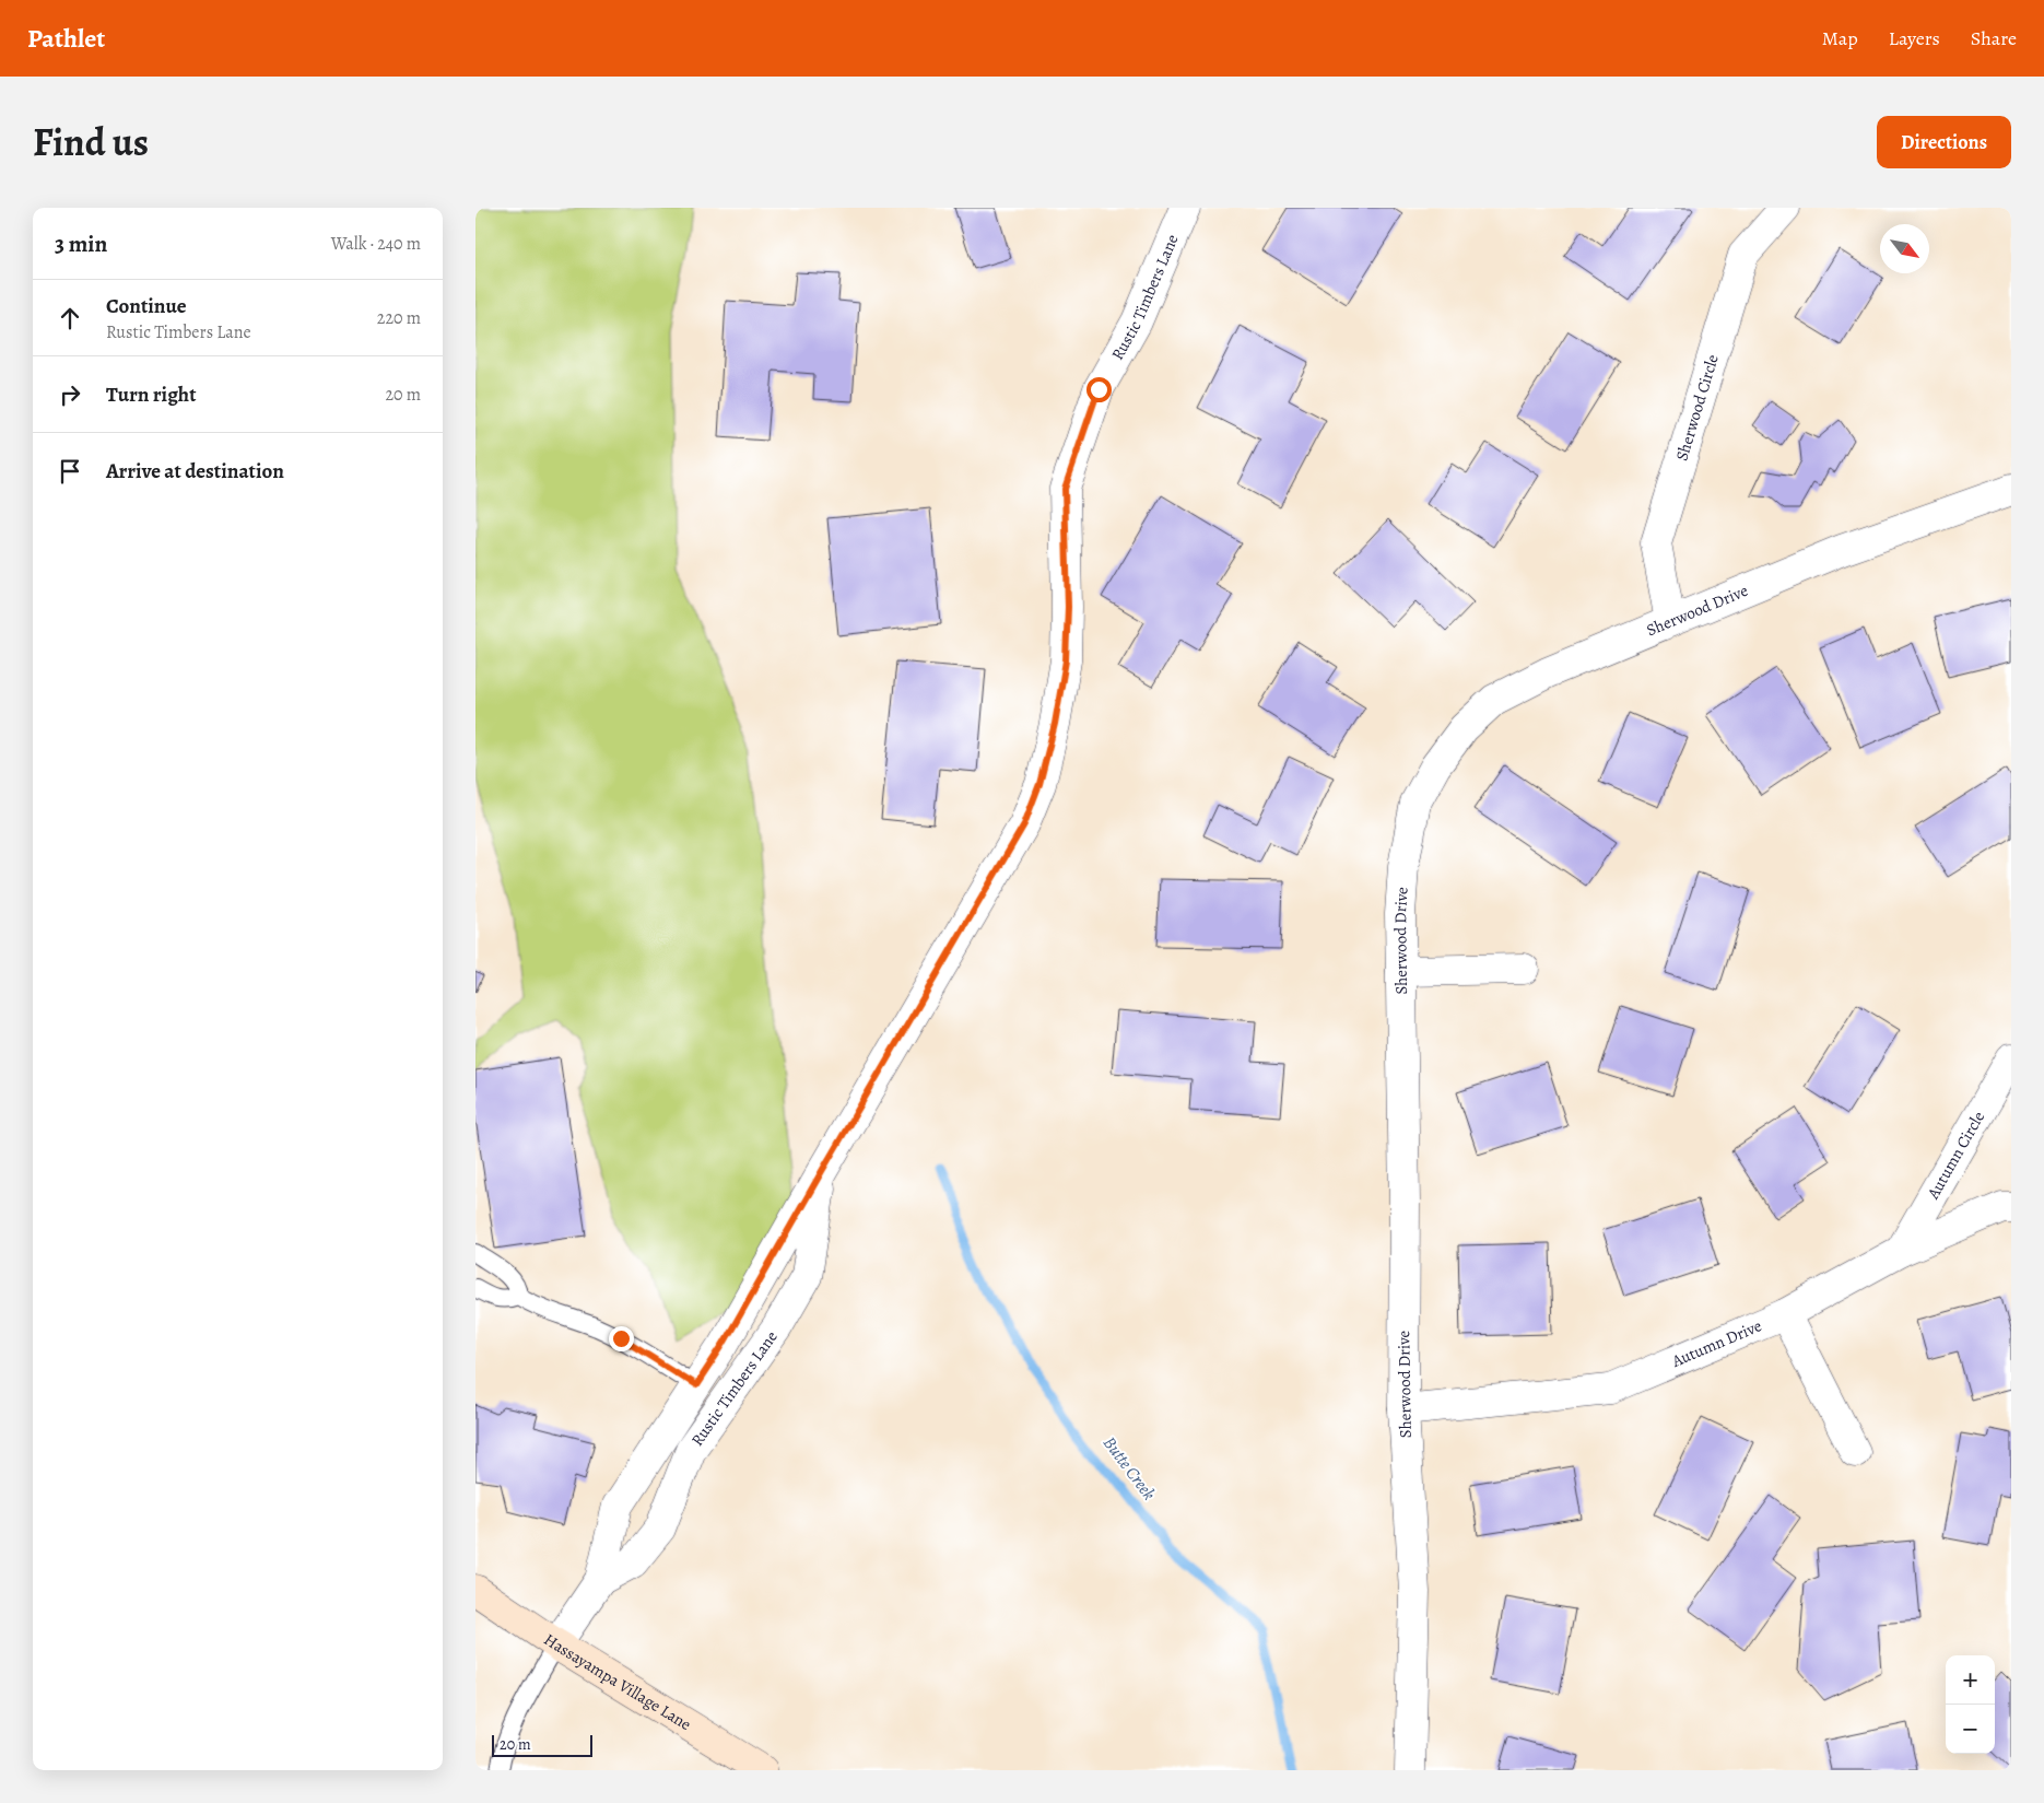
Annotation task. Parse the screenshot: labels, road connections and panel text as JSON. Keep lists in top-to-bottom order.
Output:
{
  "streets": {
    "street": [
      "Rustic Timbers Lane",
      "Sherwood Circle",
      "Sherwood Drive",
      "Autumn Circle",
      "Autumn Drive",
      "Hassayampa Village Lane"
    ]
  },
  "crossings": [
    ["Rustic Timbers Lane", "Hassayampa Village Lane"],
    ["Sherwood Circle", "Sherwood Drive"],
    ["Sherwood Drive", "Autumn Drive"],
    ["Autumn Circle", "Autumn Drive"]
  ],
  "water": ["Butte Creek"],
  "scale_bar": "20 m",
  "north": "bottom right",
  "page": {
    "header": "Pathlet",
    "nav": ["Map", "Layers", "Share"],
    "title": "Find us",
    "buttons": "Directions",
    "heading": ["3 min", "Walk · 240 m"],
    "list": [
      ["Continue", "Rustic Timbers Lane", "220 m"],
      ["Turn right", "20 m"],
      "Arrive at destination"
    ],
    "map_buttons": ["+", "−"],
    "scale": "20 m"
  }
}
